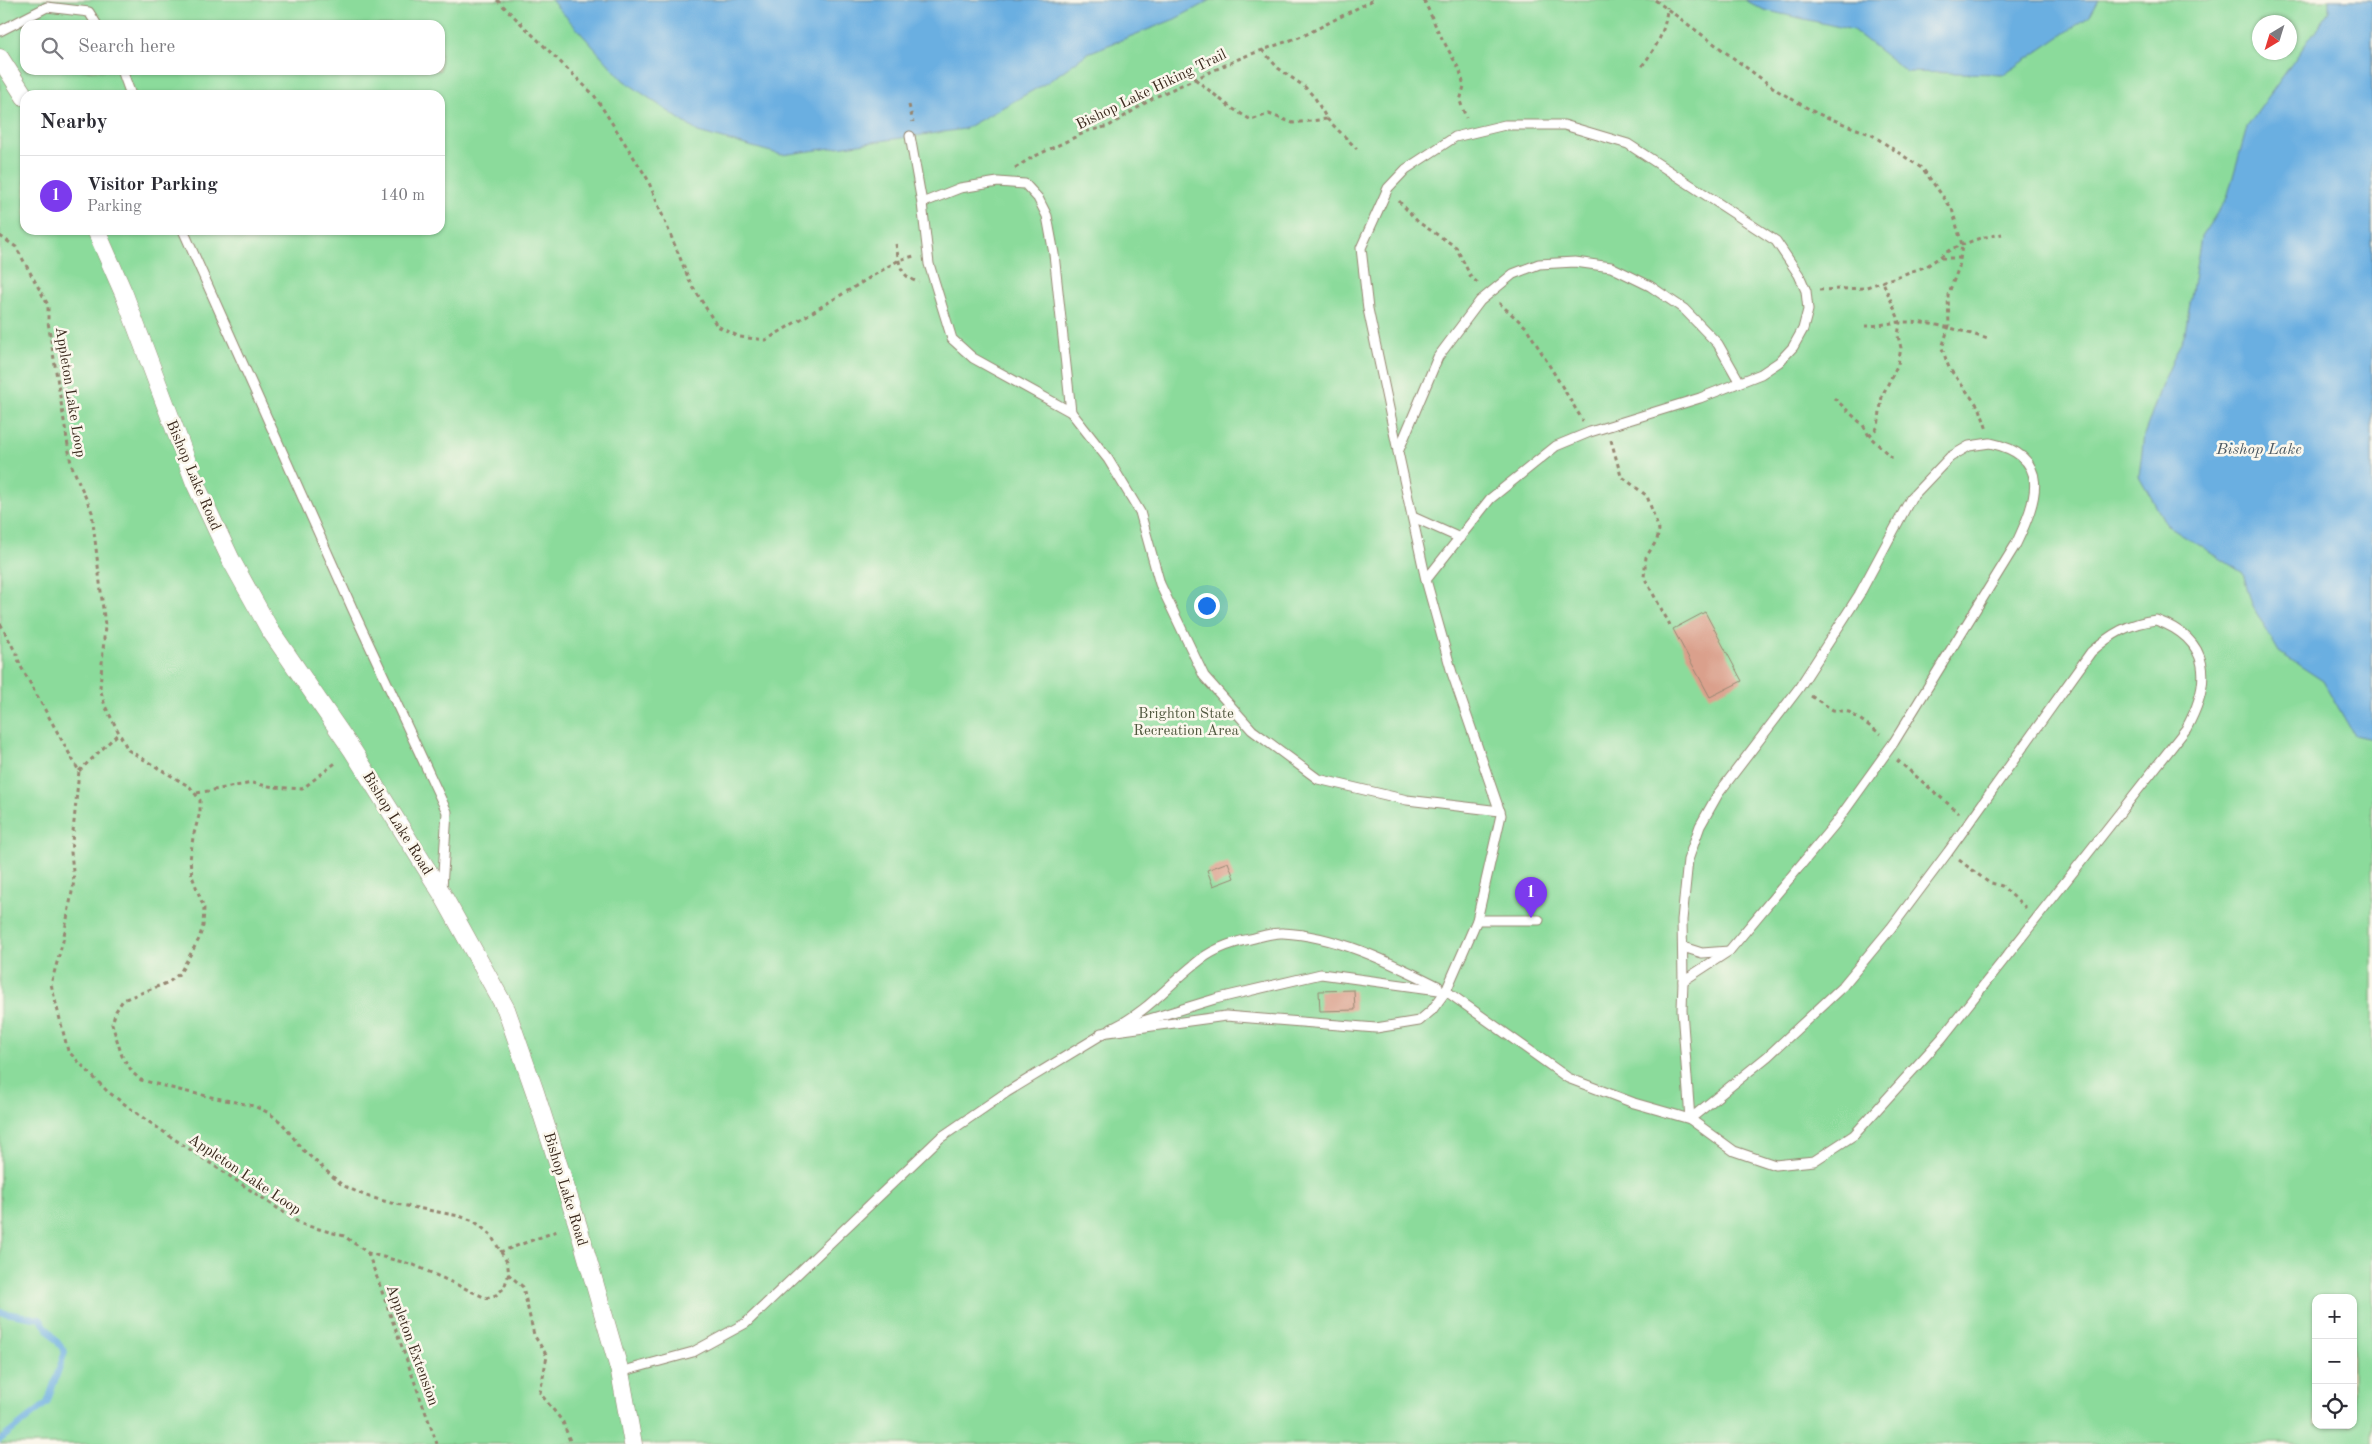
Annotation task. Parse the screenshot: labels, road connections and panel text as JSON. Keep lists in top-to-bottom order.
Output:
{
  "streets": {
    "street": ["Bishop Lake Road"],
    "path": ["Bishop Lake Hiking Trail", "Appleton Lake Loop", "Appleton Extension"]
  },
  "crossings": [
    ["Appleton Lake Loop", "Appleton Extension"]
  ],
  "water": ["Bishop Lake"],
  "parks": ["Brighton State Recreation Area"],
  "north": "bottom left",
  "page": {
    "search": "Search here",
    "heading": "Nearby",
    "list": [
      {
        "mark": "1",
        "name": "Visitor Parking",
        "note": "Parking",
        "value": "140 m"
      }
    ],
    "pins": "1",
    "map_buttons": ["+", "−"]
  }
}
